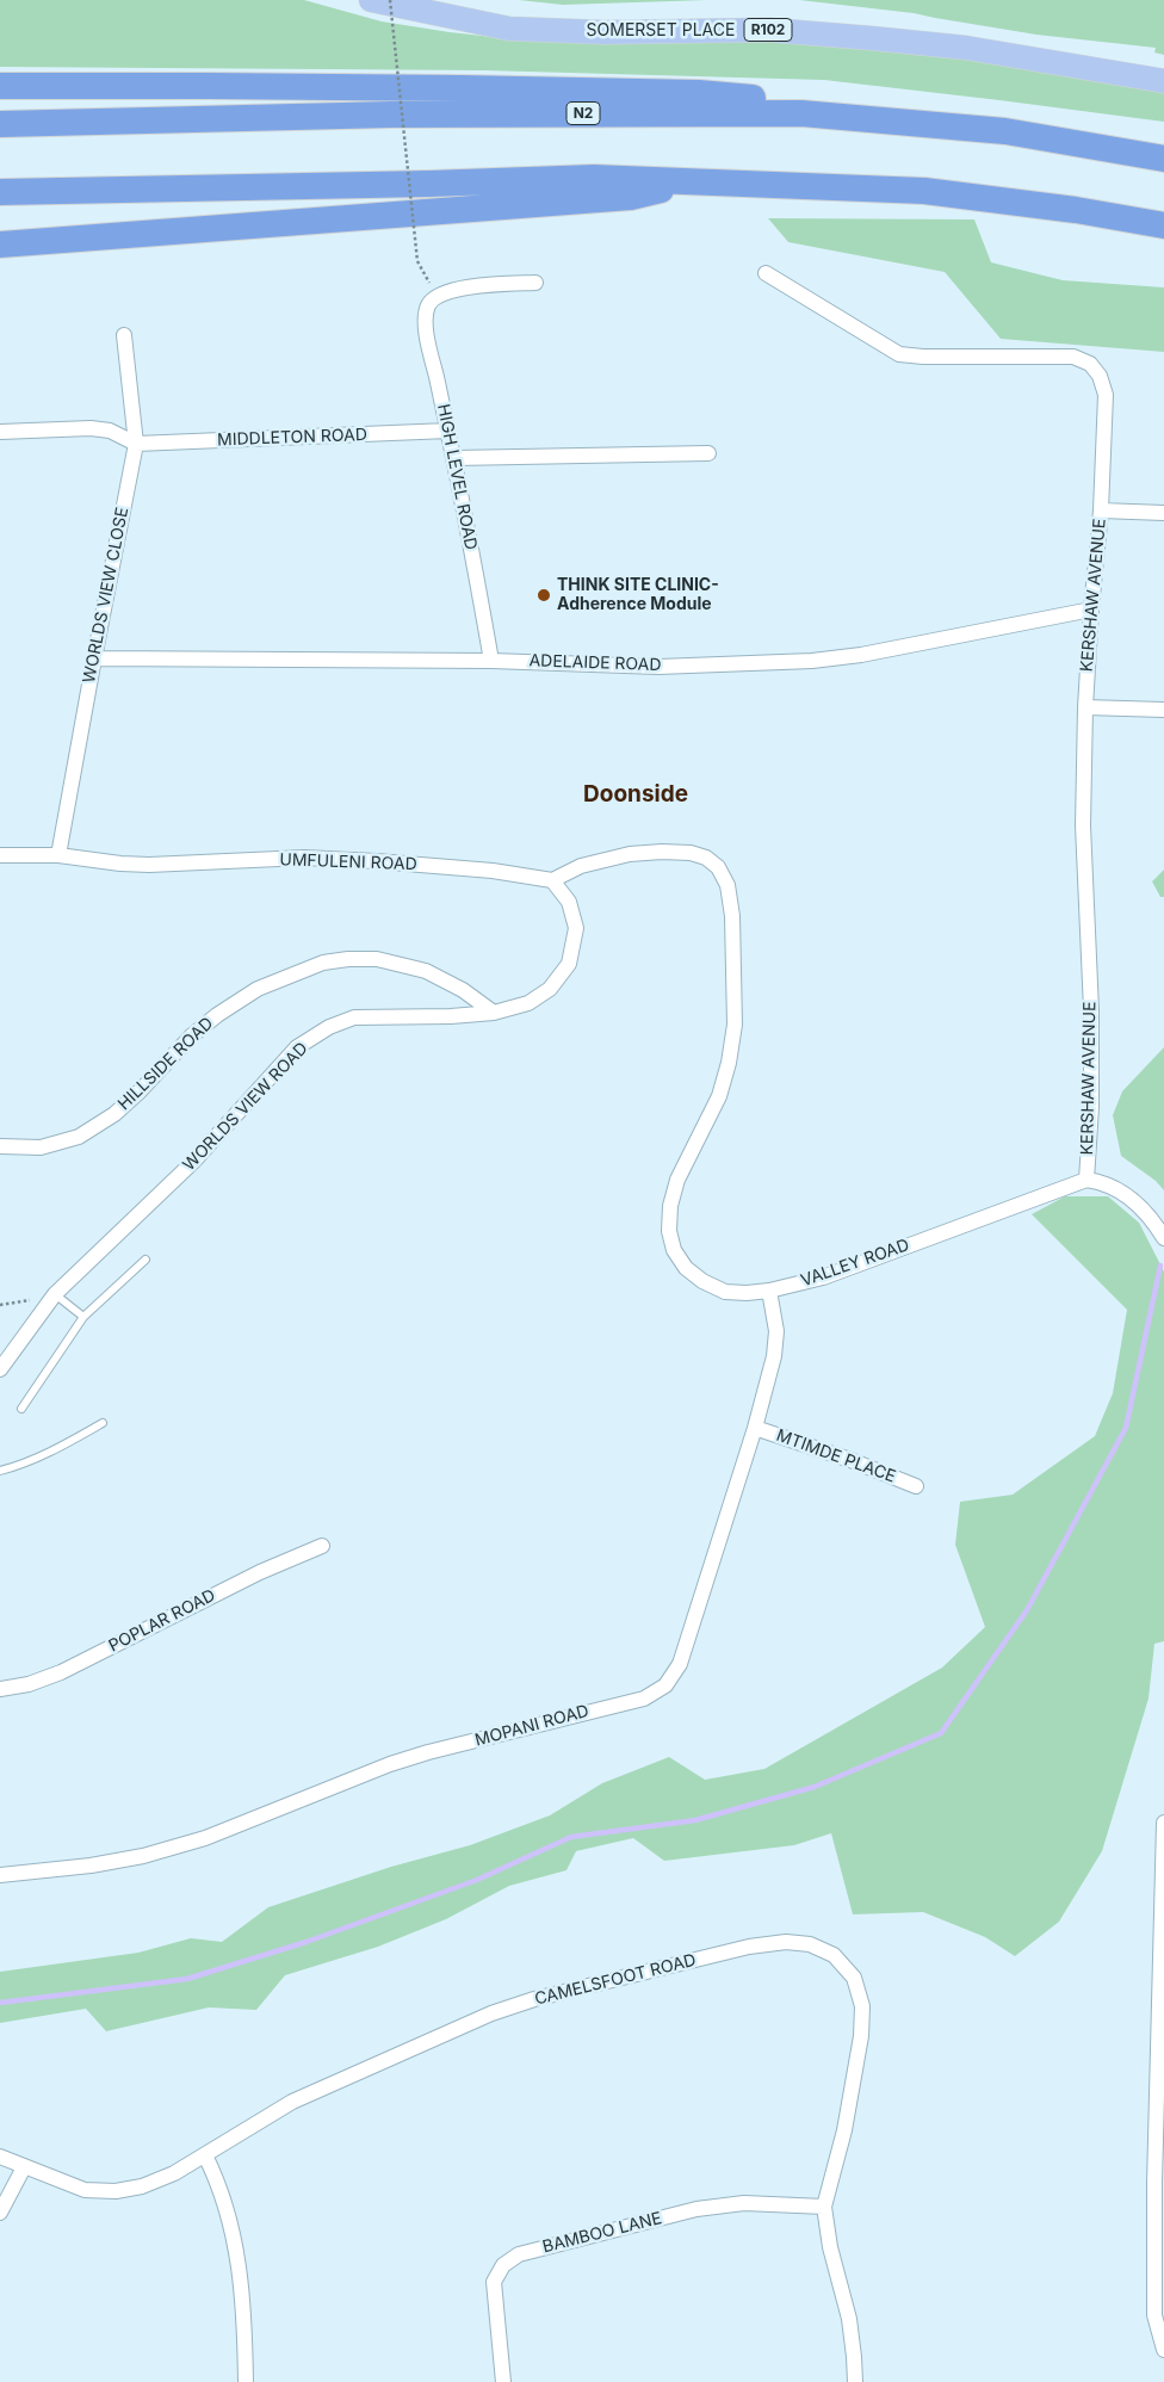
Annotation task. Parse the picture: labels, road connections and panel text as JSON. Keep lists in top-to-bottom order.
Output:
{
  "streets": {
    "highway": ["N2"],
    "main road": ["R102", "SOMERSET PLACE"],
    "street": [
      "MIDDLETON ROAD",
      "HIGH LEVEL ROAD",
      "WORLDS VIEW CLOSE",
      "KERSHAW AVENUE",
      "ADELAIDE ROAD",
      "UMFULENI ROAD",
      "HILLSIDE ROAD",
      "WORLDS VIEW ROAD",
      "VALLEY ROAD",
      "MTIMDE PLACE",
      "POPLAR ROAD",
      "MOPANI ROAD",
      "CAMELSFOOT ROAD",
      "BAMBOO LANE"
    ]
  },
  "crossings": [
    ["MIDDLETON ROAD", "HIGH LEVEL ROAD"],
    ["MIDDLETON ROAD", "WORLDS VIEW CLOSE"],
    ["HIGH LEVEL ROAD", "ADELAIDE ROAD"],
    ["WORLDS VIEW CLOSE", "ADELAIDE ROAD"],
    ["WORLDS VIEW CLOSE", "UMFULENI ROAD"],
    ["KERSHAW AVENUE", "ADELAIDE ROAD"],
    ["KERSHAW AVENUE", "VALLEY ROAD"],
    ["UMFULENI ROAD", "WORLDS VIEW ROAD"],
    ["UMFULENI ROAD", "VALLEY ROAD"],
    ["HILLSIDE ROAD", "WORLDS VIEW ROAD"],
    ["WORLDS VIEW ROAD", "VALLEY ROAD"],
    ["VALLEY ROAD", "MOPANI ROAD"],
    ["MTIMDE PLACE", "MOPANI ROAD"],
    ["CAMELSFOOT ROAD", "BAMBOO LANE"]
  ],
  "districts": ["Doonside"],
  "places": ["THINK SITE CLINIC- Adherence Module"]
}
